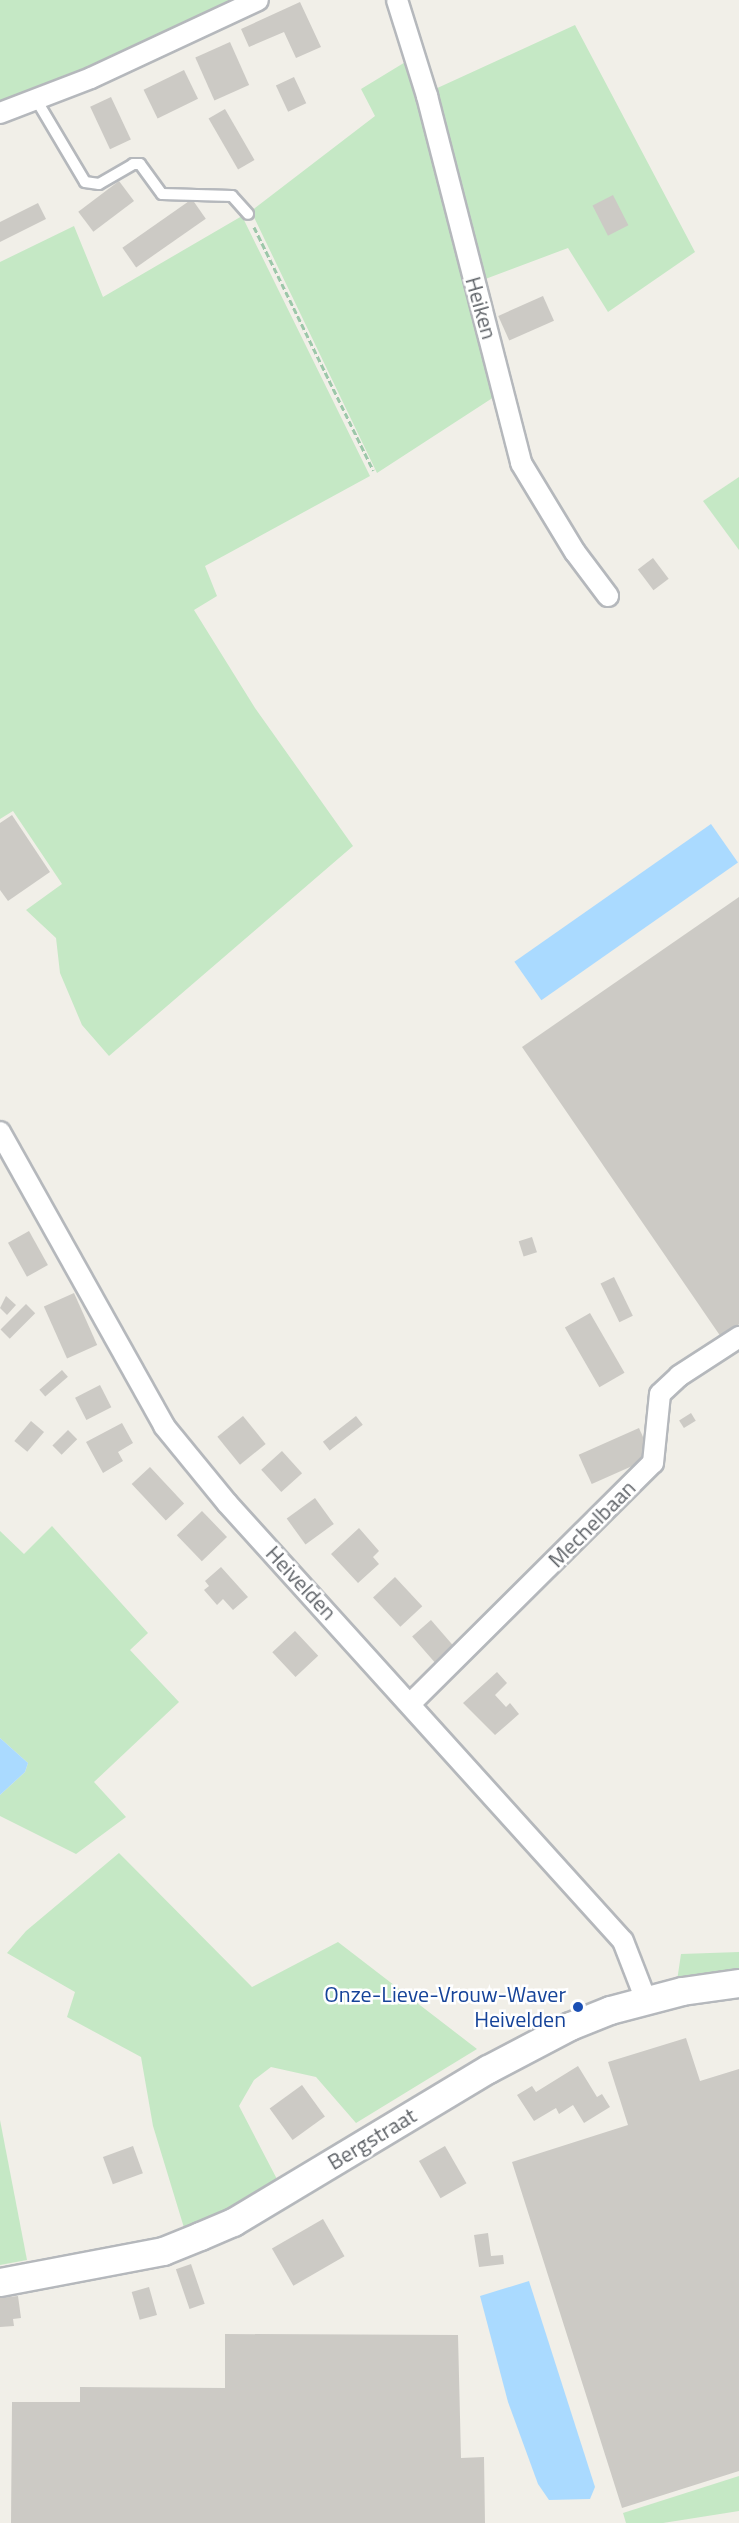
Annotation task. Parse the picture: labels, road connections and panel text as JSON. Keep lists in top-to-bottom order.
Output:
{
  "streets": {
    "street": [
      "Heiken",
      "Mechelbaan",
      "Heivelden",
      "Bergstraat"
    ]
  },
  "crossings": [
    ["Mechelbaan", "Heivelden"],
    ["Heivelden", "Bergstraat"]
  ],
  "places": ["Onze-Lieve-Vrouw-Waver Heivelden"]
}
